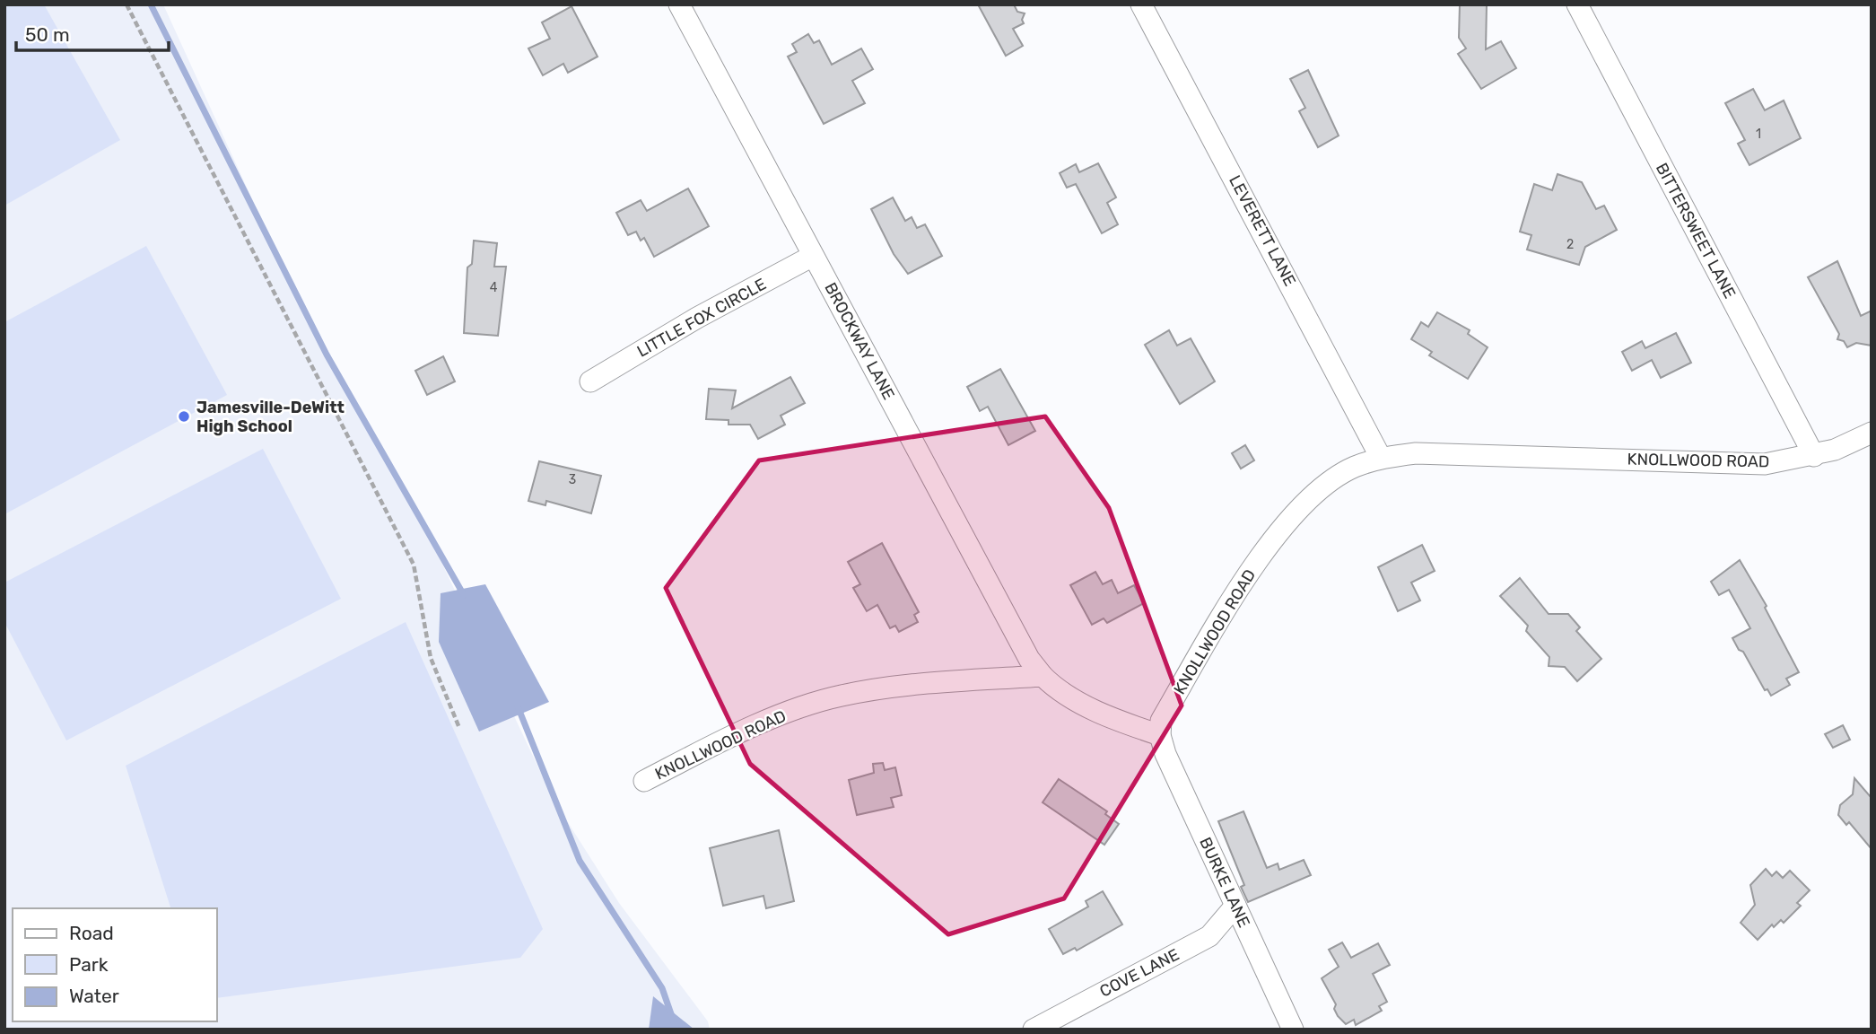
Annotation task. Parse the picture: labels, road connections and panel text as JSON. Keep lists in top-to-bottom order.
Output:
{
  "streets": {
    "street": [
      "LEVERETT LANE",
      "BITTERSWEET LANE",
      "LITTLE FOX CIRCLE",
      "BROCKWAY LANE",
      "KNOLLWOOD ROAD",
      "BURKE LANE",
      "COVE LANE"
    ]
  },
  "crossings": [
    ["LEVERETT LANE", "KNOLLWOOD ROAD"],
    ["BITTERSWEET LANE", "KNOLLWOOD ROAD"],
    ["LITTLE FOX CIRCLE", "BROCKWAY LANE"],
    ["BROCKWAY LANE", "KNOLLWOOD ROAD"],
    ["KNOLLWOOD ROAD", "BURKE LANE"],
    ["BURKE LANE", "COVE LANE"]
  ],
  "places": ["Jamesville-DeWitt High School"],
  "house_numbers": [
    "1",
    "2",
    "4",
    "3"
  ],
  "legend": ["Road", "Park", "Water"],
  "scale_bar": "50 m"
}
